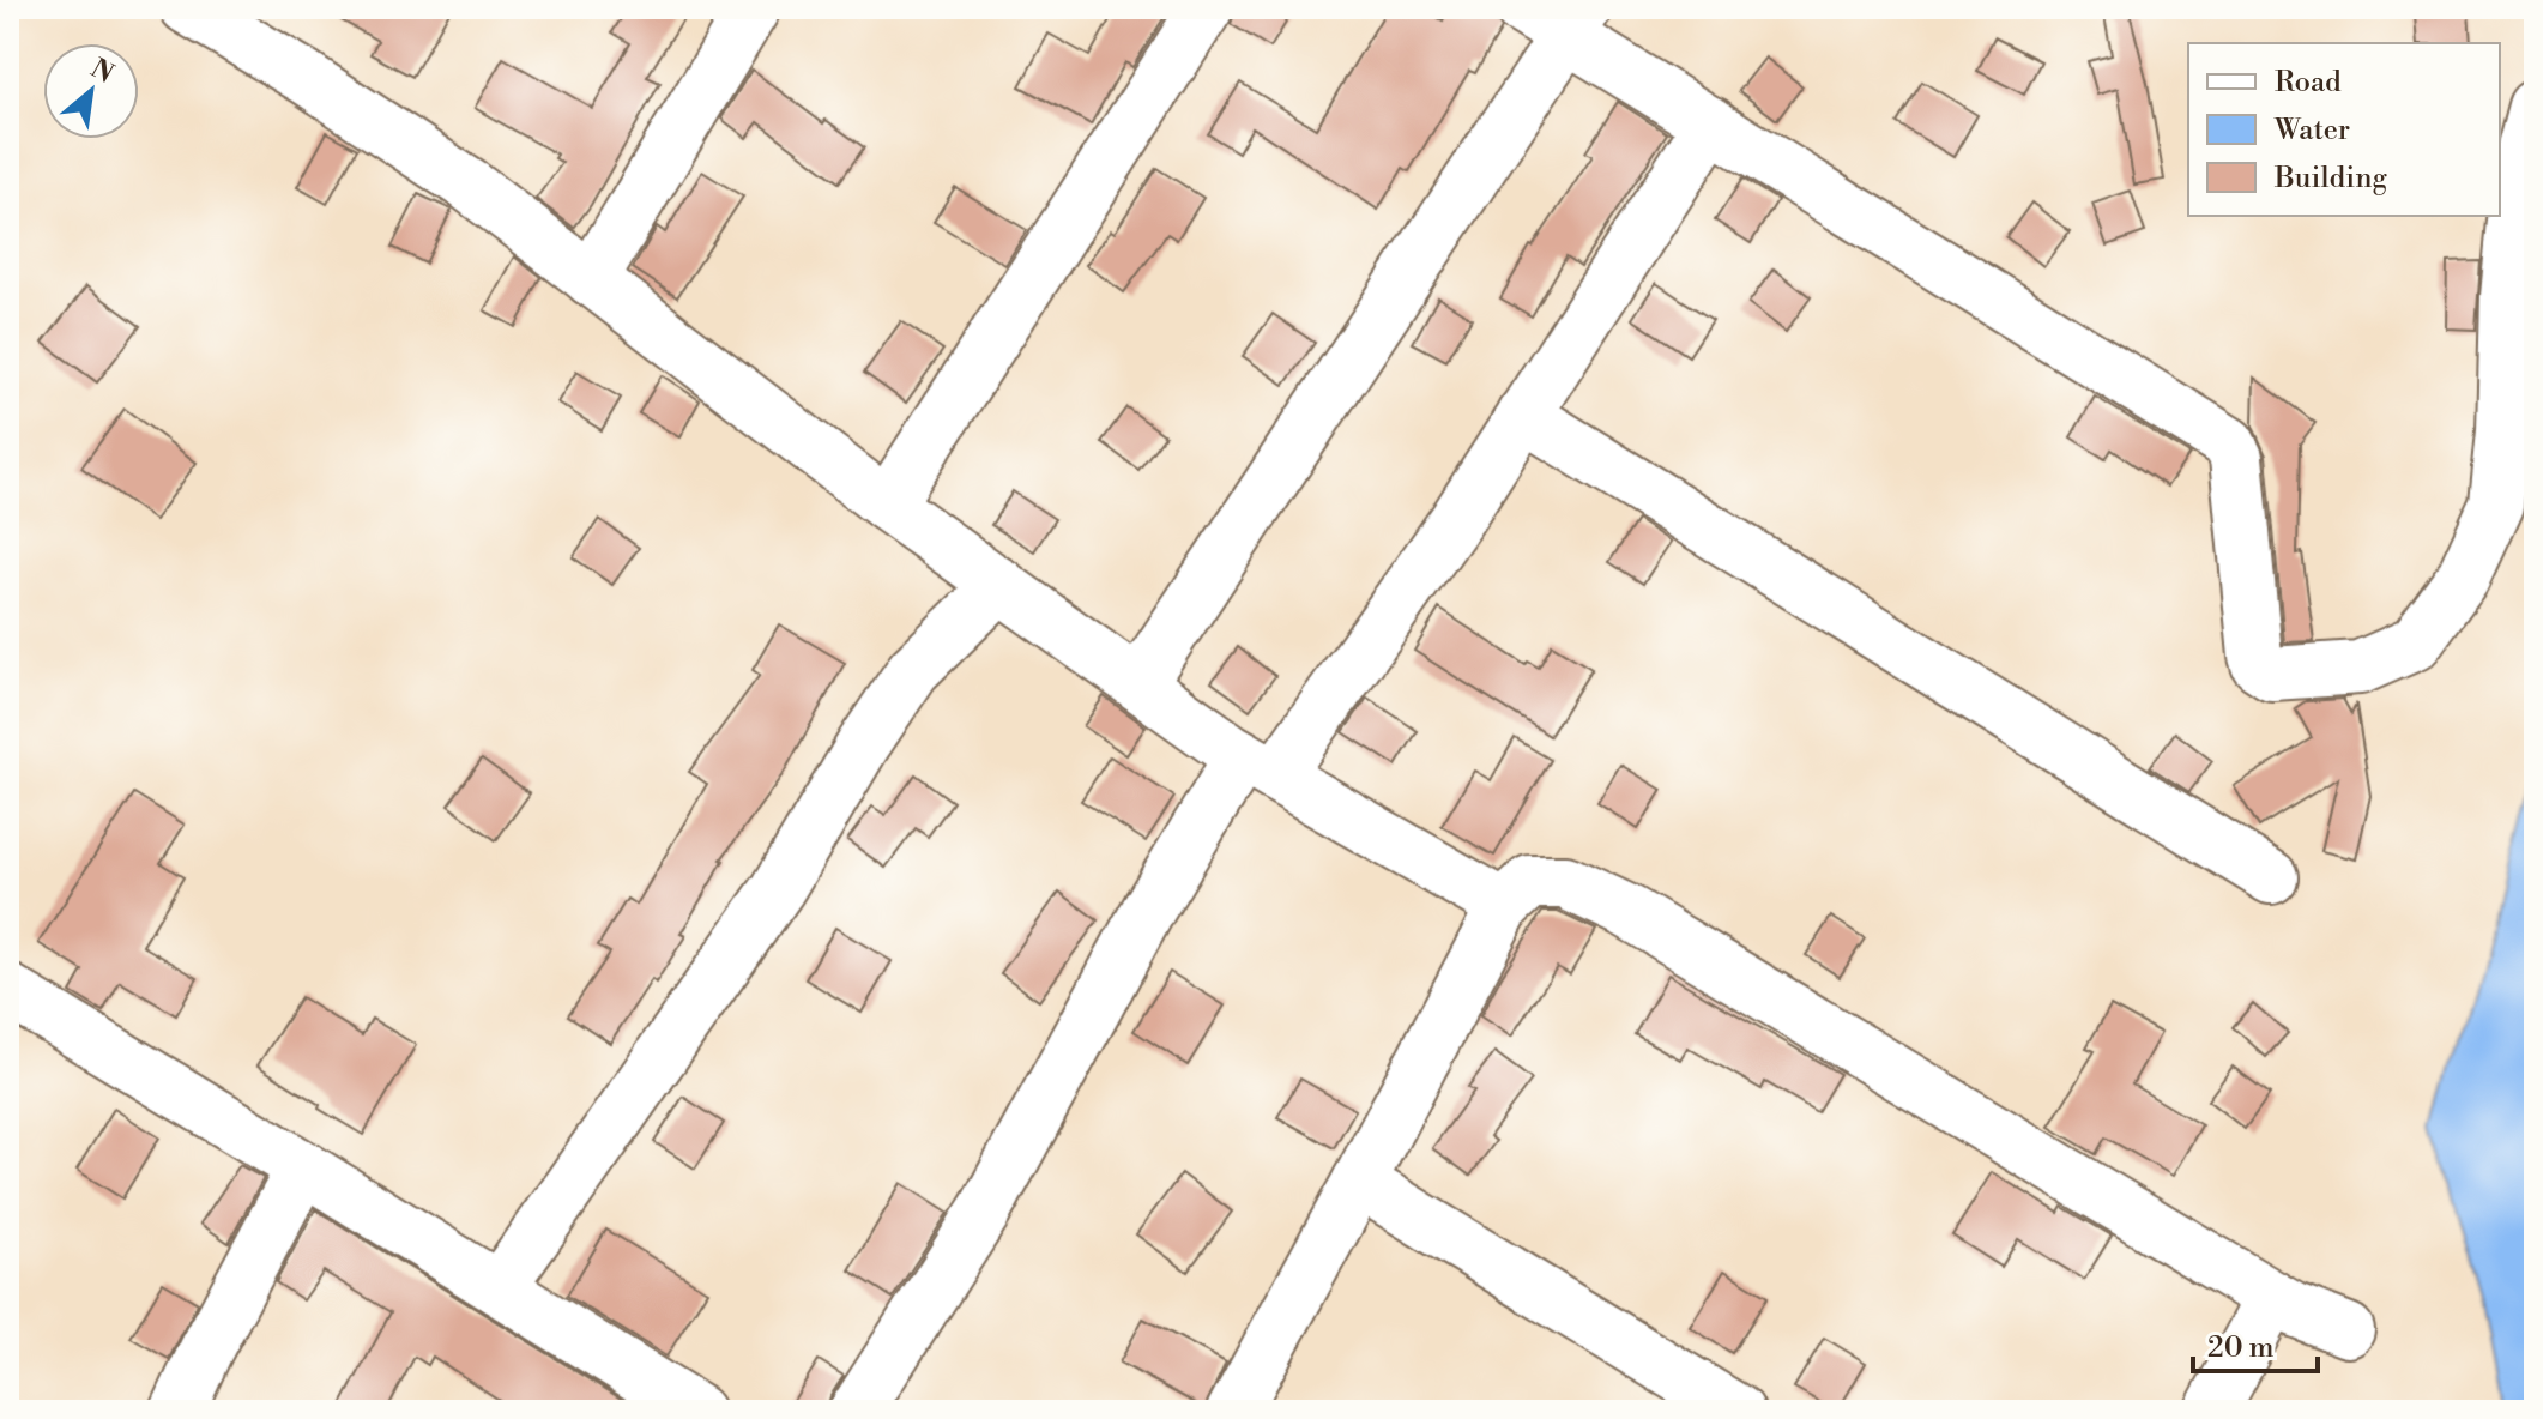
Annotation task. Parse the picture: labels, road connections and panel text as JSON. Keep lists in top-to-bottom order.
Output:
{
  "legend": ["Road", "Water", "Building"],
  "scale_bar": "20 m",
  "north": "top right"
}
